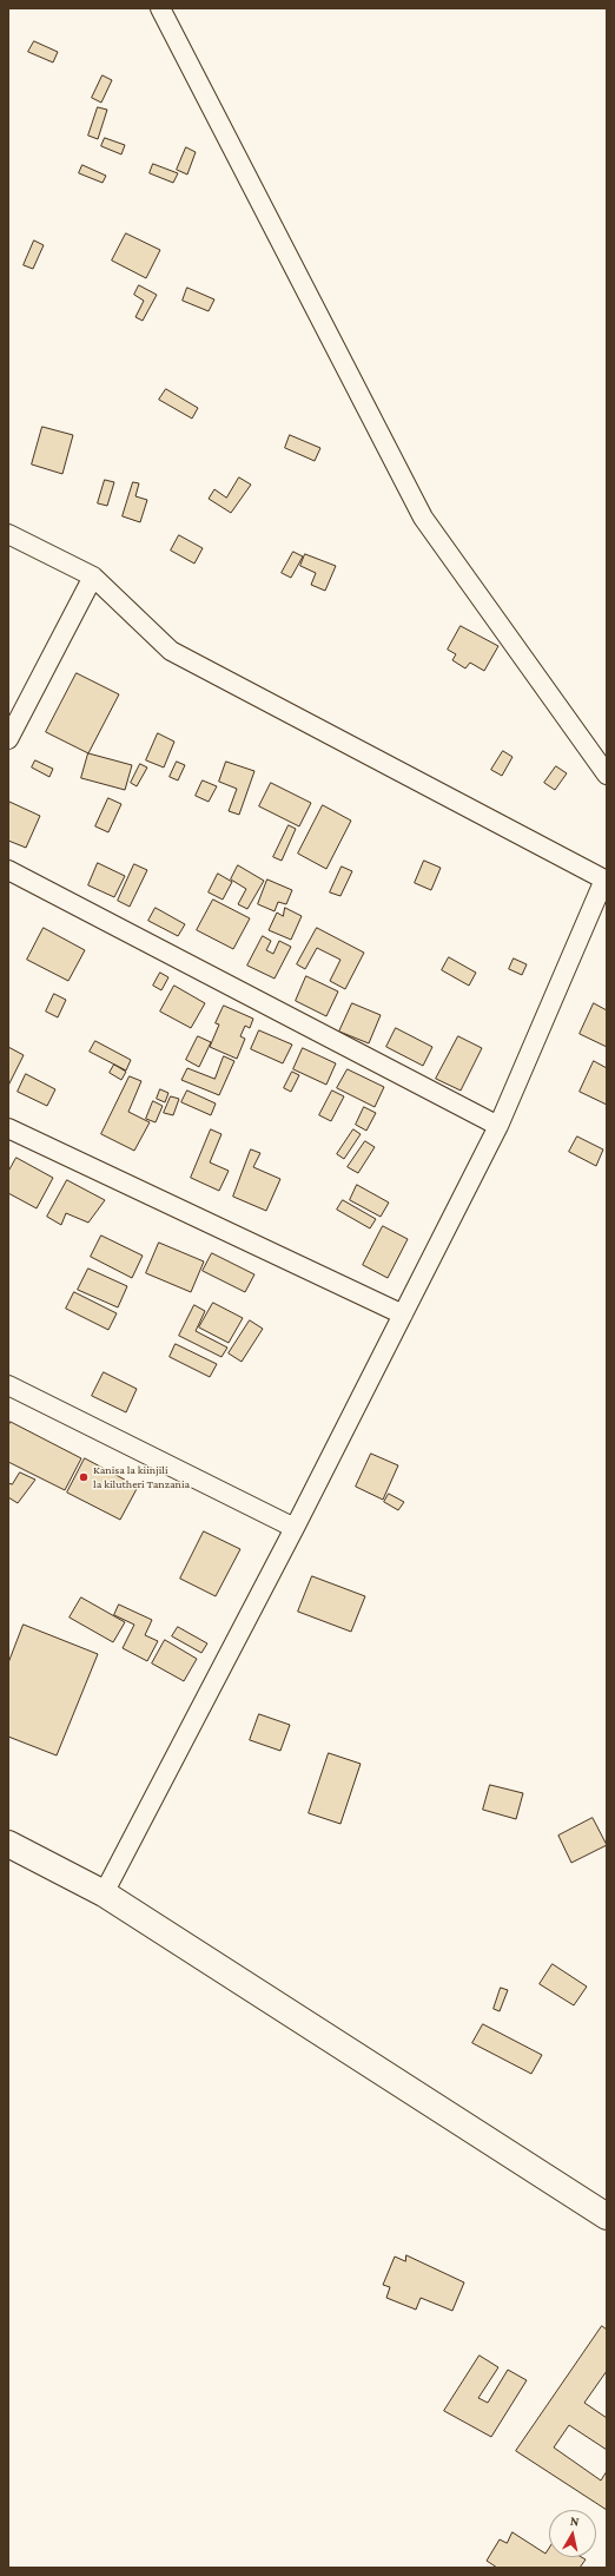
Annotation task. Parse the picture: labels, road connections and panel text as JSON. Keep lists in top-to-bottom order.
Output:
{
  "places": ["Kanisa la kiinjili la kilutheri Tanzania"],
  "north": "top"
}
